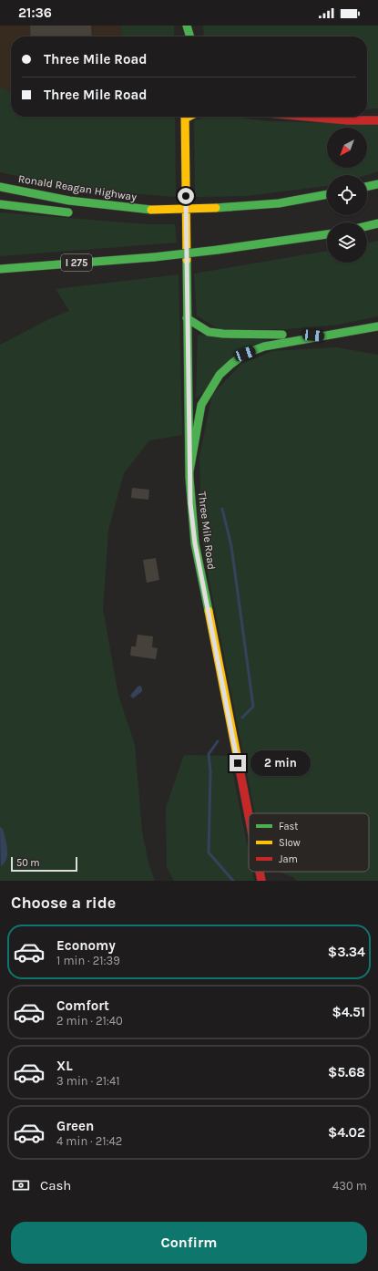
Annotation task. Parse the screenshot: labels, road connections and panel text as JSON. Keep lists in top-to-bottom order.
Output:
{
  "streets": {
    "main road": ["Ronald Reagan Highway", "I 275", "Three Mile Road"]
  },
  "legend": ["Fast", "Slow", "Jam"],
  "scale_bar": "50 m",
  "north": "bottom left",
  "page": {
    "status": "21:36",
    "banner": ["Three Mile Road", "Three Mile Road"],
    "bubble": "2 min",
    "scale": "50 m",
    "heading": "Choose a ride",
    "list": [
      {
        "name": "Economy",
        "note": "1 min · 21:39",
        "value": "$3.34"
      },
      {
        "name": "Comfort",
        "note": "2 min · 21:40",
        "value": "$4.51"
      },
      {
        "name": "XL",
        "note": "3 min · 21:41",
        "value": "$5.68"
      },
      {
        "name": "Green",
        "note": "4 min · 21:42",
        "value": "$4.02"
      }
    ],
    "pay": ["Cash", "430 m"],
    "buttons": "Confirm"
  }
}
